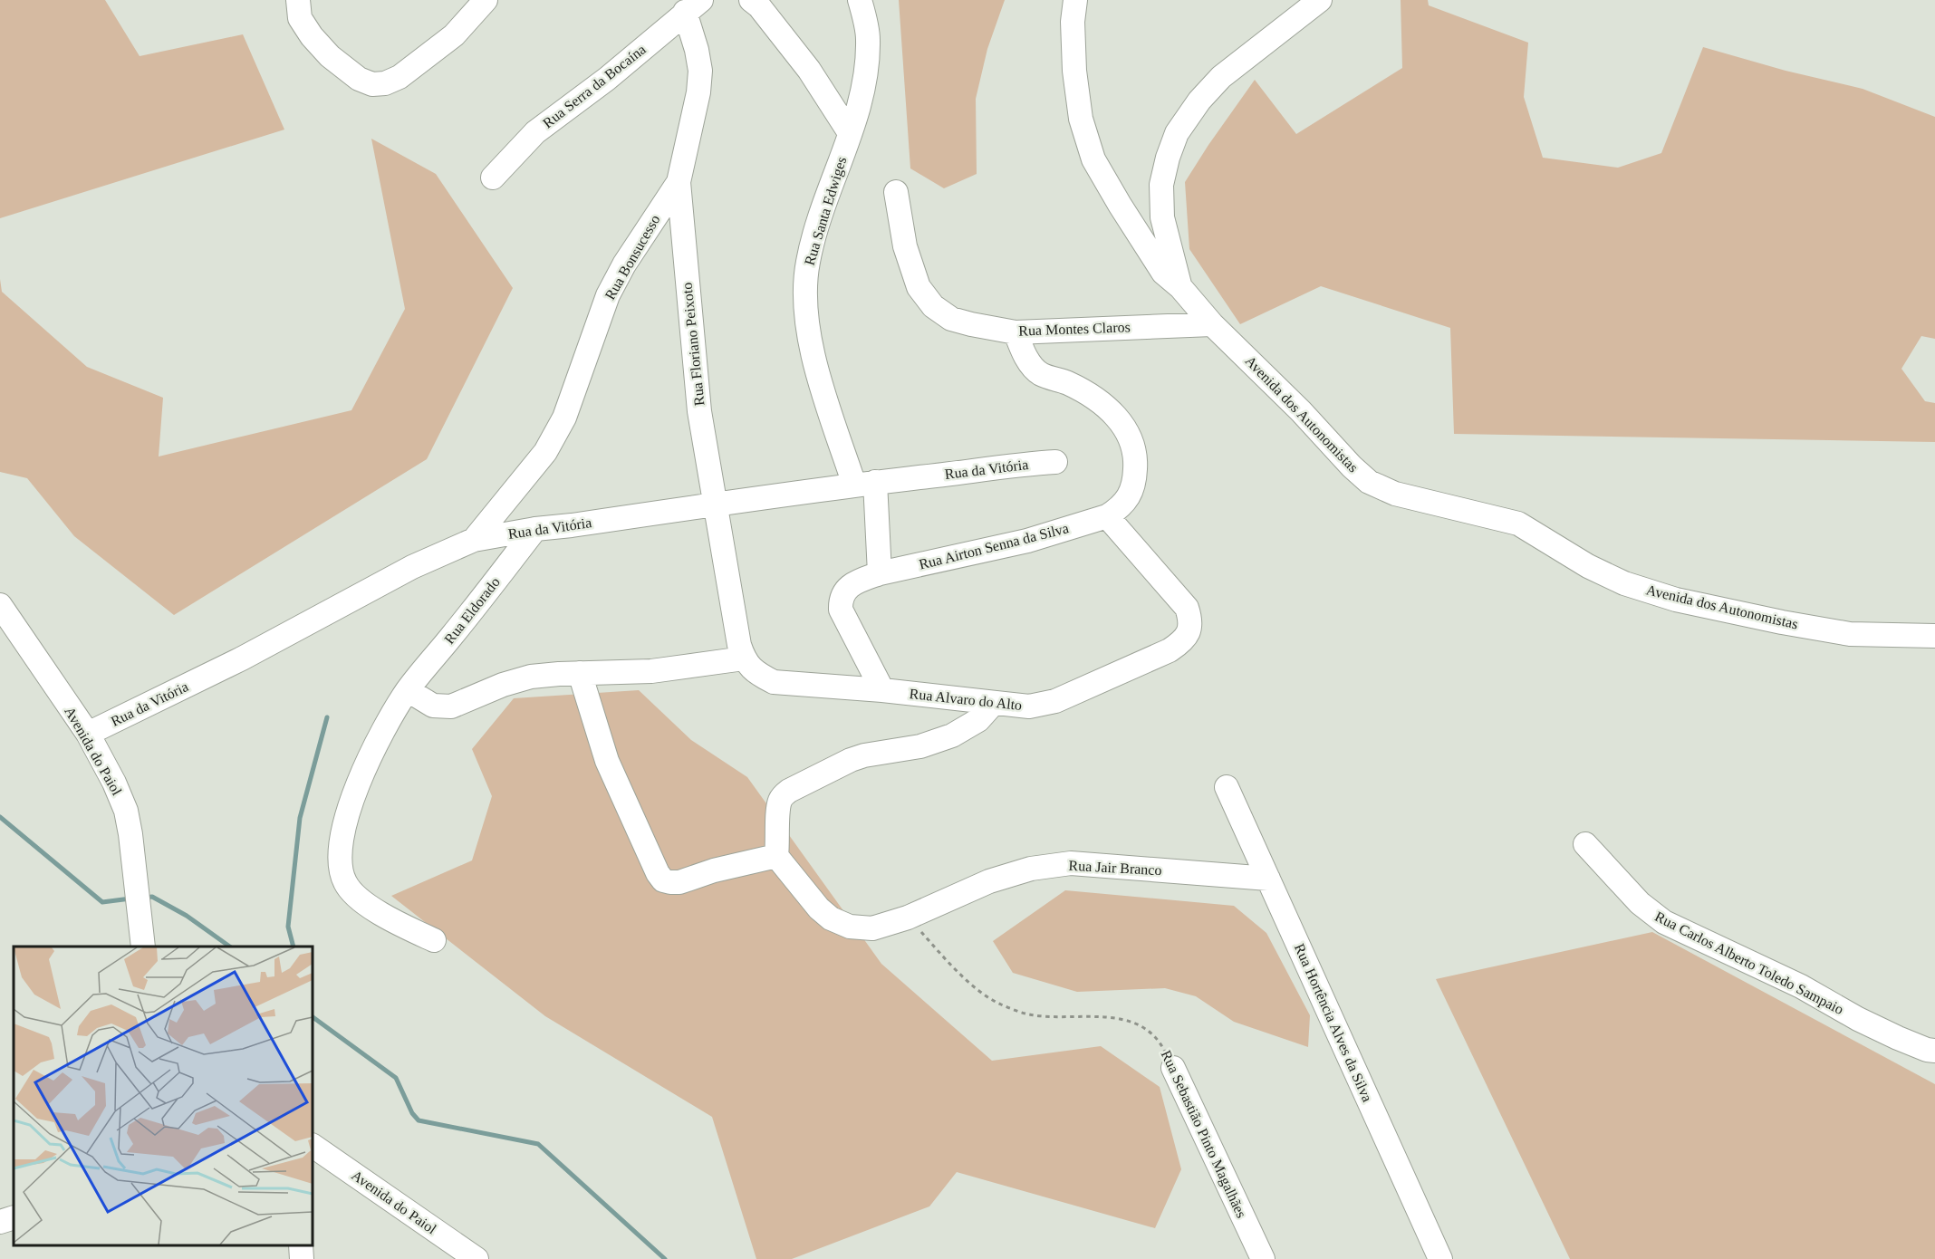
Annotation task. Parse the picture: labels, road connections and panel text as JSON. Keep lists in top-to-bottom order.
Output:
{
  "streets": {
    "street": [
      "Rua Serra da Bocaína",
      "Rua Santa Edwiges",
      "Rua Bonsucesso",
      "Rua Montes Claros",
      "Rua Floriano Peixoto",
      "Avenida dos Autonomistas",
      "Rua da Vitória",
      "Rua Airton Senna da Silva",
      "Rua Eldorado",
      "Rua Alvaro do Alto",
      "Avenida do Paiol",
      "Rua Jair Branco",
      "Rua Carlos Alberto Toledo Sampaio",
      "Rua Hortência Alves da Silva",
      "Rua Sebastião Pinto Magalhães"
    ]
  },
  "crossings": [
    ["Rua Serra da Bocaína", "Rua Bonsucesso"],
    ["Rua Santa Edwiges", "Rua da Vitória"],
    ["Rua Santa Edwiges", "Rua Airton Senna da Silva"],
    ["Rua Bonsucesso", "Rua Floriano Peixoto"],
    ["Rua Bonsucesso", "Rua da Vitória"],
    ["Rua Montes Claros", "Avenida dos Autonomistas"],
    ["Rua Floriano Peixoto", "Rua da Vitória"],
    ["Rua da Vitória", "Rua Eldorado"],
    ["Rua da Vitória", "Avenida do Paiol"],
    ["Rua Airton Senna da Silva", "Rua Alvaro do Alto"],
    ["Rua Jair Branco", "Rua Hortência Alves da Silva"],
    ["Rua Jair Branco", "Rua Sebastião Pinto Magalhães"]
  ]
}
